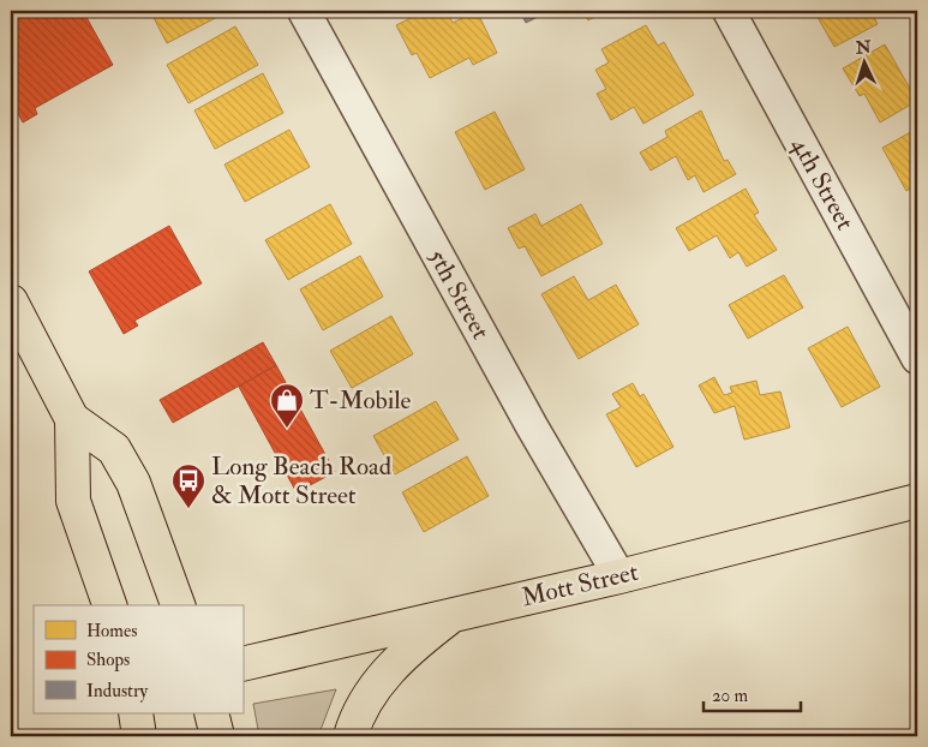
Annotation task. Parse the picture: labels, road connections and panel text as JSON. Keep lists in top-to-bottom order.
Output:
{
  "streets": {
    "main road": ["Mott Street"],
    "street": ["4th Street", "5th Street"]
  },
  "crossings": [
    ["5th Street", "Mott Street"]
  ],
  "places": {
    "shop": ["T-Mobile"],
    "bus stop": ["Long Beach Road & Mott Street"]
  },
  "legend": ["Homes", "Shops", "Industry"],
  "scale_bar": "20 m",
  "north": "top"
}
